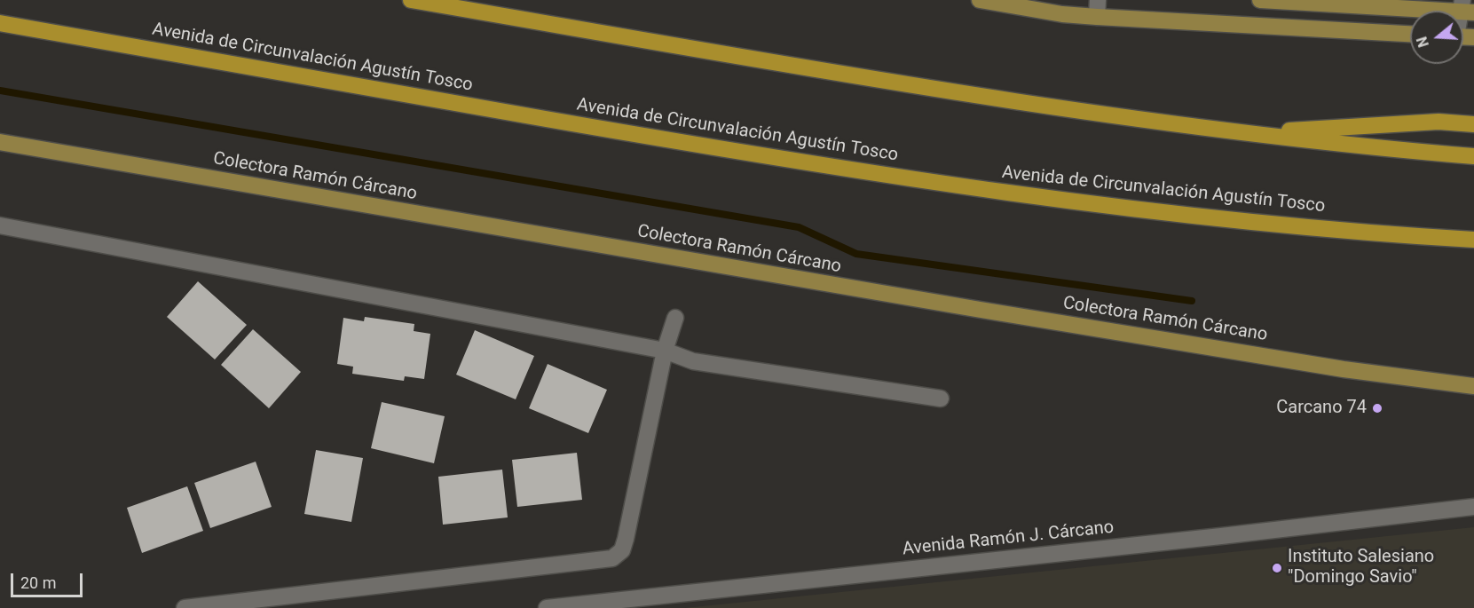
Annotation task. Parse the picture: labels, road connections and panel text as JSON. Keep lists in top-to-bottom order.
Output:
{
  "streets": {
    "highway": ["Avenida de Circunvalación Agustín Tosco"],
    "main road": ["Colectora Ramón Cárcano"],
    "street": ["Avenida Ramón J. Cárcano"]
  },
  "places": ["Carcano 74", "Instituto Salesiano \"Domingo Savio\""],
  "scale_bar": "20 m",
  "north": "left"
}
